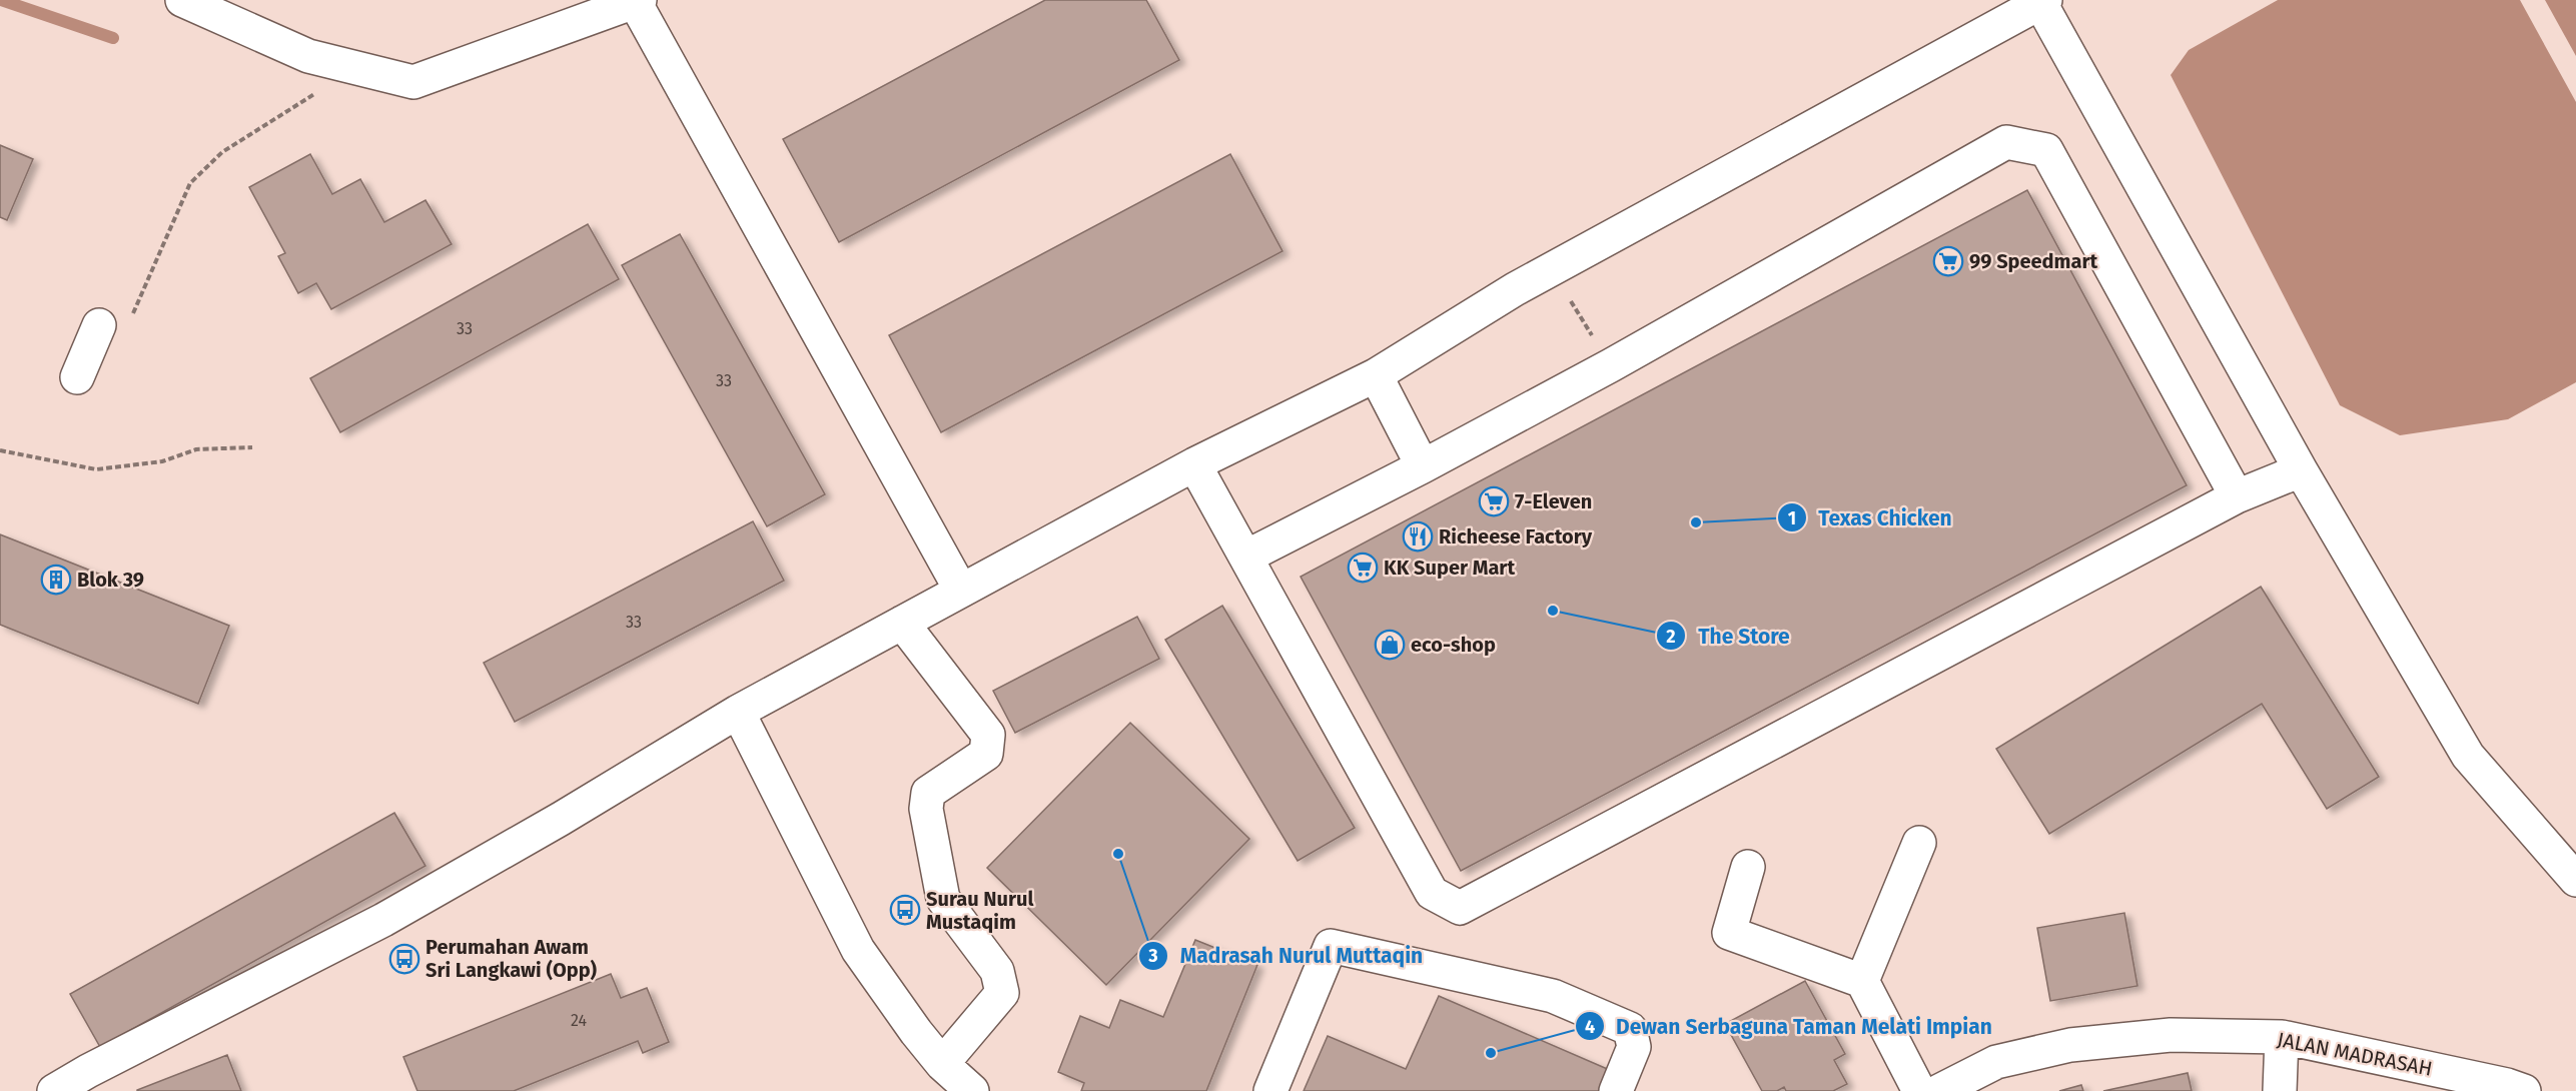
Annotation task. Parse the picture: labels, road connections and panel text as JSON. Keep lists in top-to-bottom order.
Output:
{
  "streets": {
    "street": ["JALAN MADRASAH"]
  },
  "places": {
    "supermarket": ["99 Speedmart", "7-Eleven", "KK Super Mart"],
    "other": [
      "Texas Chicken",
      "The Store",
      "Madrasah Nurul Muttaqin",
      "Dewan Serbaguna Taman Melati Impian"
    ],
    "restaurant": ["Richeese Factory"],
    "building": ["Blok 39"],
    "shop": ["eco-shop"],
    "bus stop": ["Surau Nurul Mustaqim", "Perumahan Awam Sri Langkawi (Opp)"]
  },
  "house_numbers": [
    "33",
    "33",
    "33",
    "24"
  ]
}
